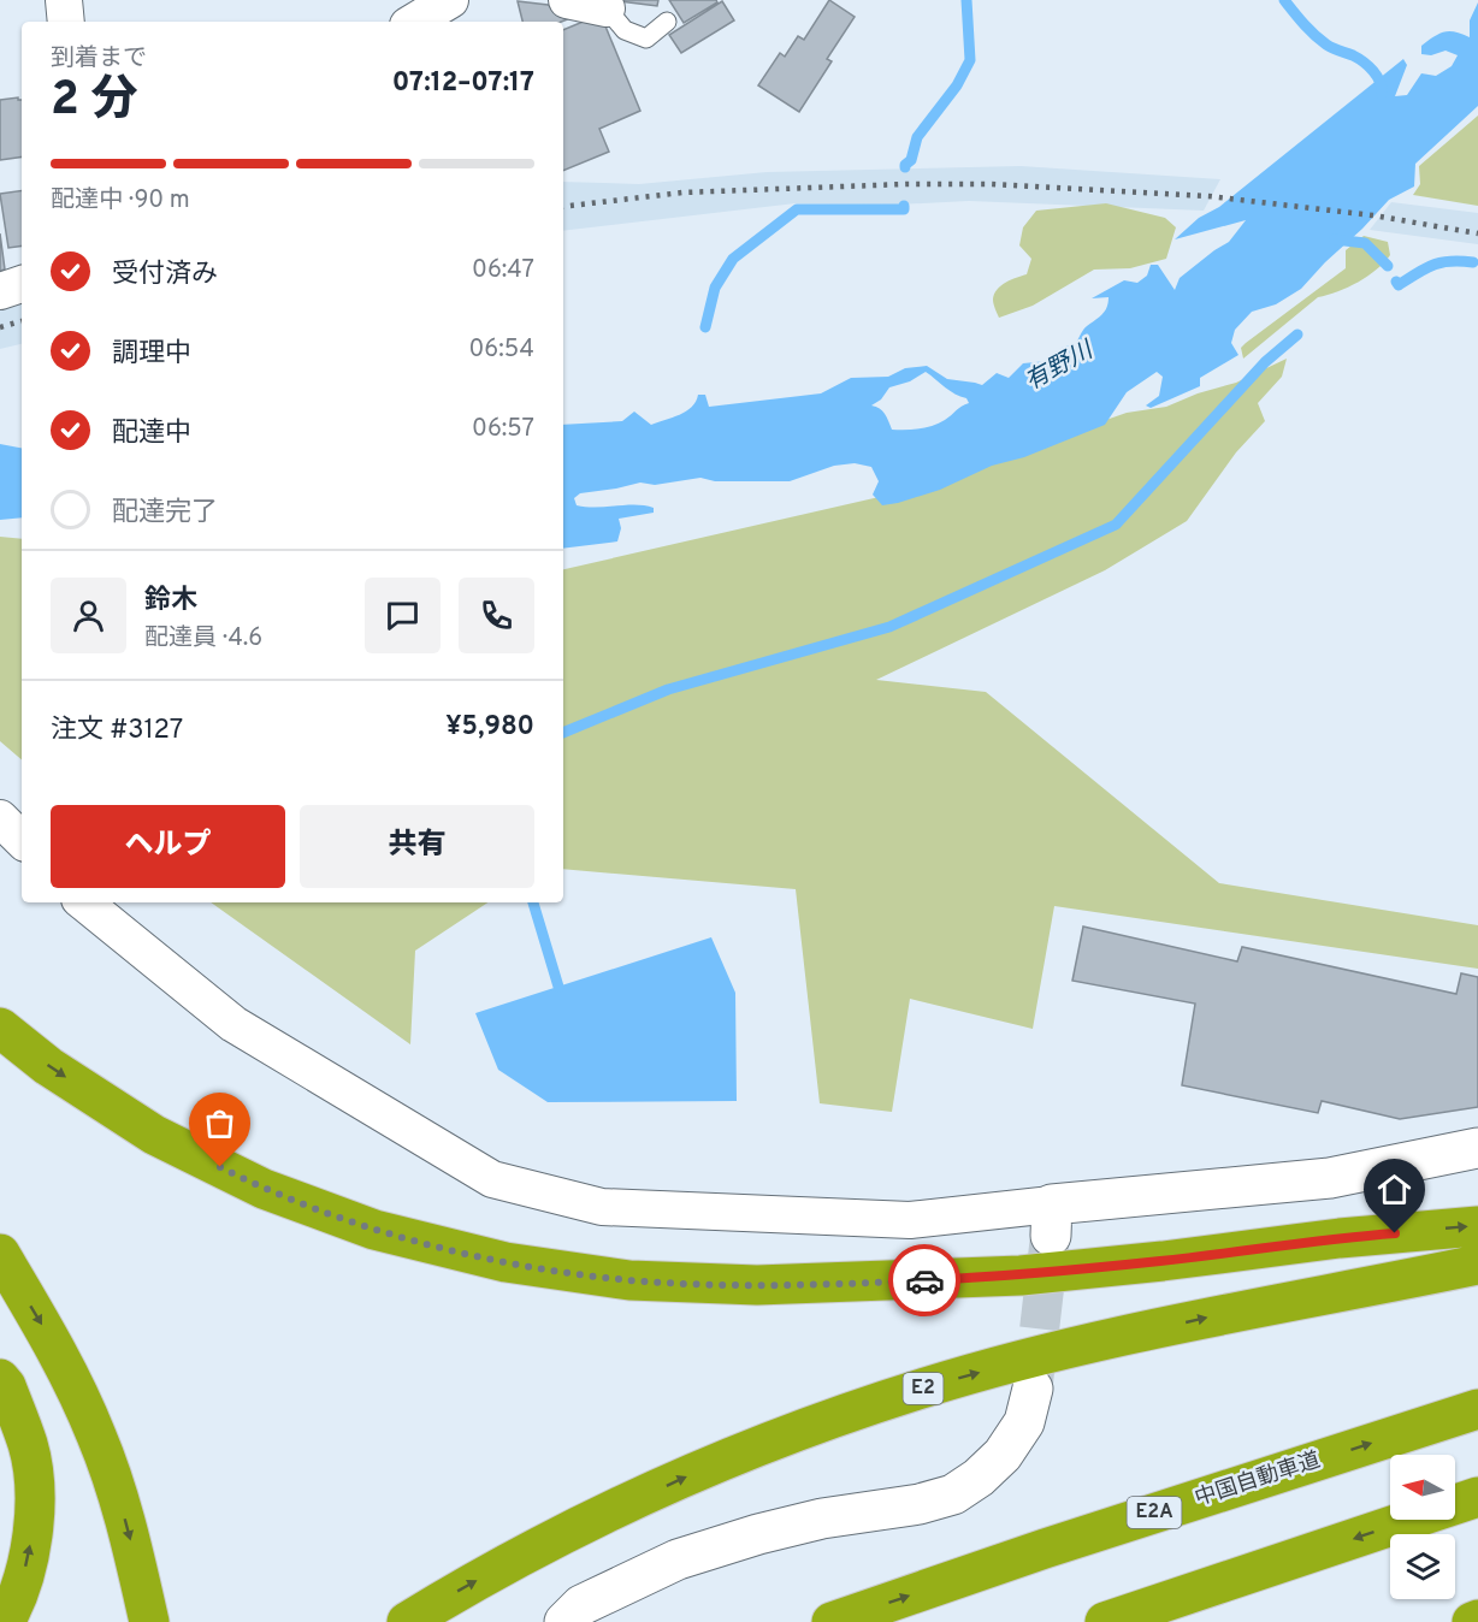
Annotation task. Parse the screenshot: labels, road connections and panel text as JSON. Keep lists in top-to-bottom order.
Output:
{
  "streets": {
    "highway": ["E2", "中国自動車道", "E2A"]
  },
  "water": ["有野川"],
  "north": "left",
  "page": {
    "heading": ["2 分", "到着まで", "07:12–07:17"],
    "panel": [
      "鈴木",
      "配達員 · 4.6",
      "注文 #3127",
      "¥5,980"
    ],
    "bar": "配達中 · 90 m",
    "list": [
      ["受付済み", "06:47"],
      ["調理中", "06:54"],
      ["配達中", "06:57"],
      "配達完了"
    ],
    "buttons": ["ヘルプ", "共有"]
  }
}
